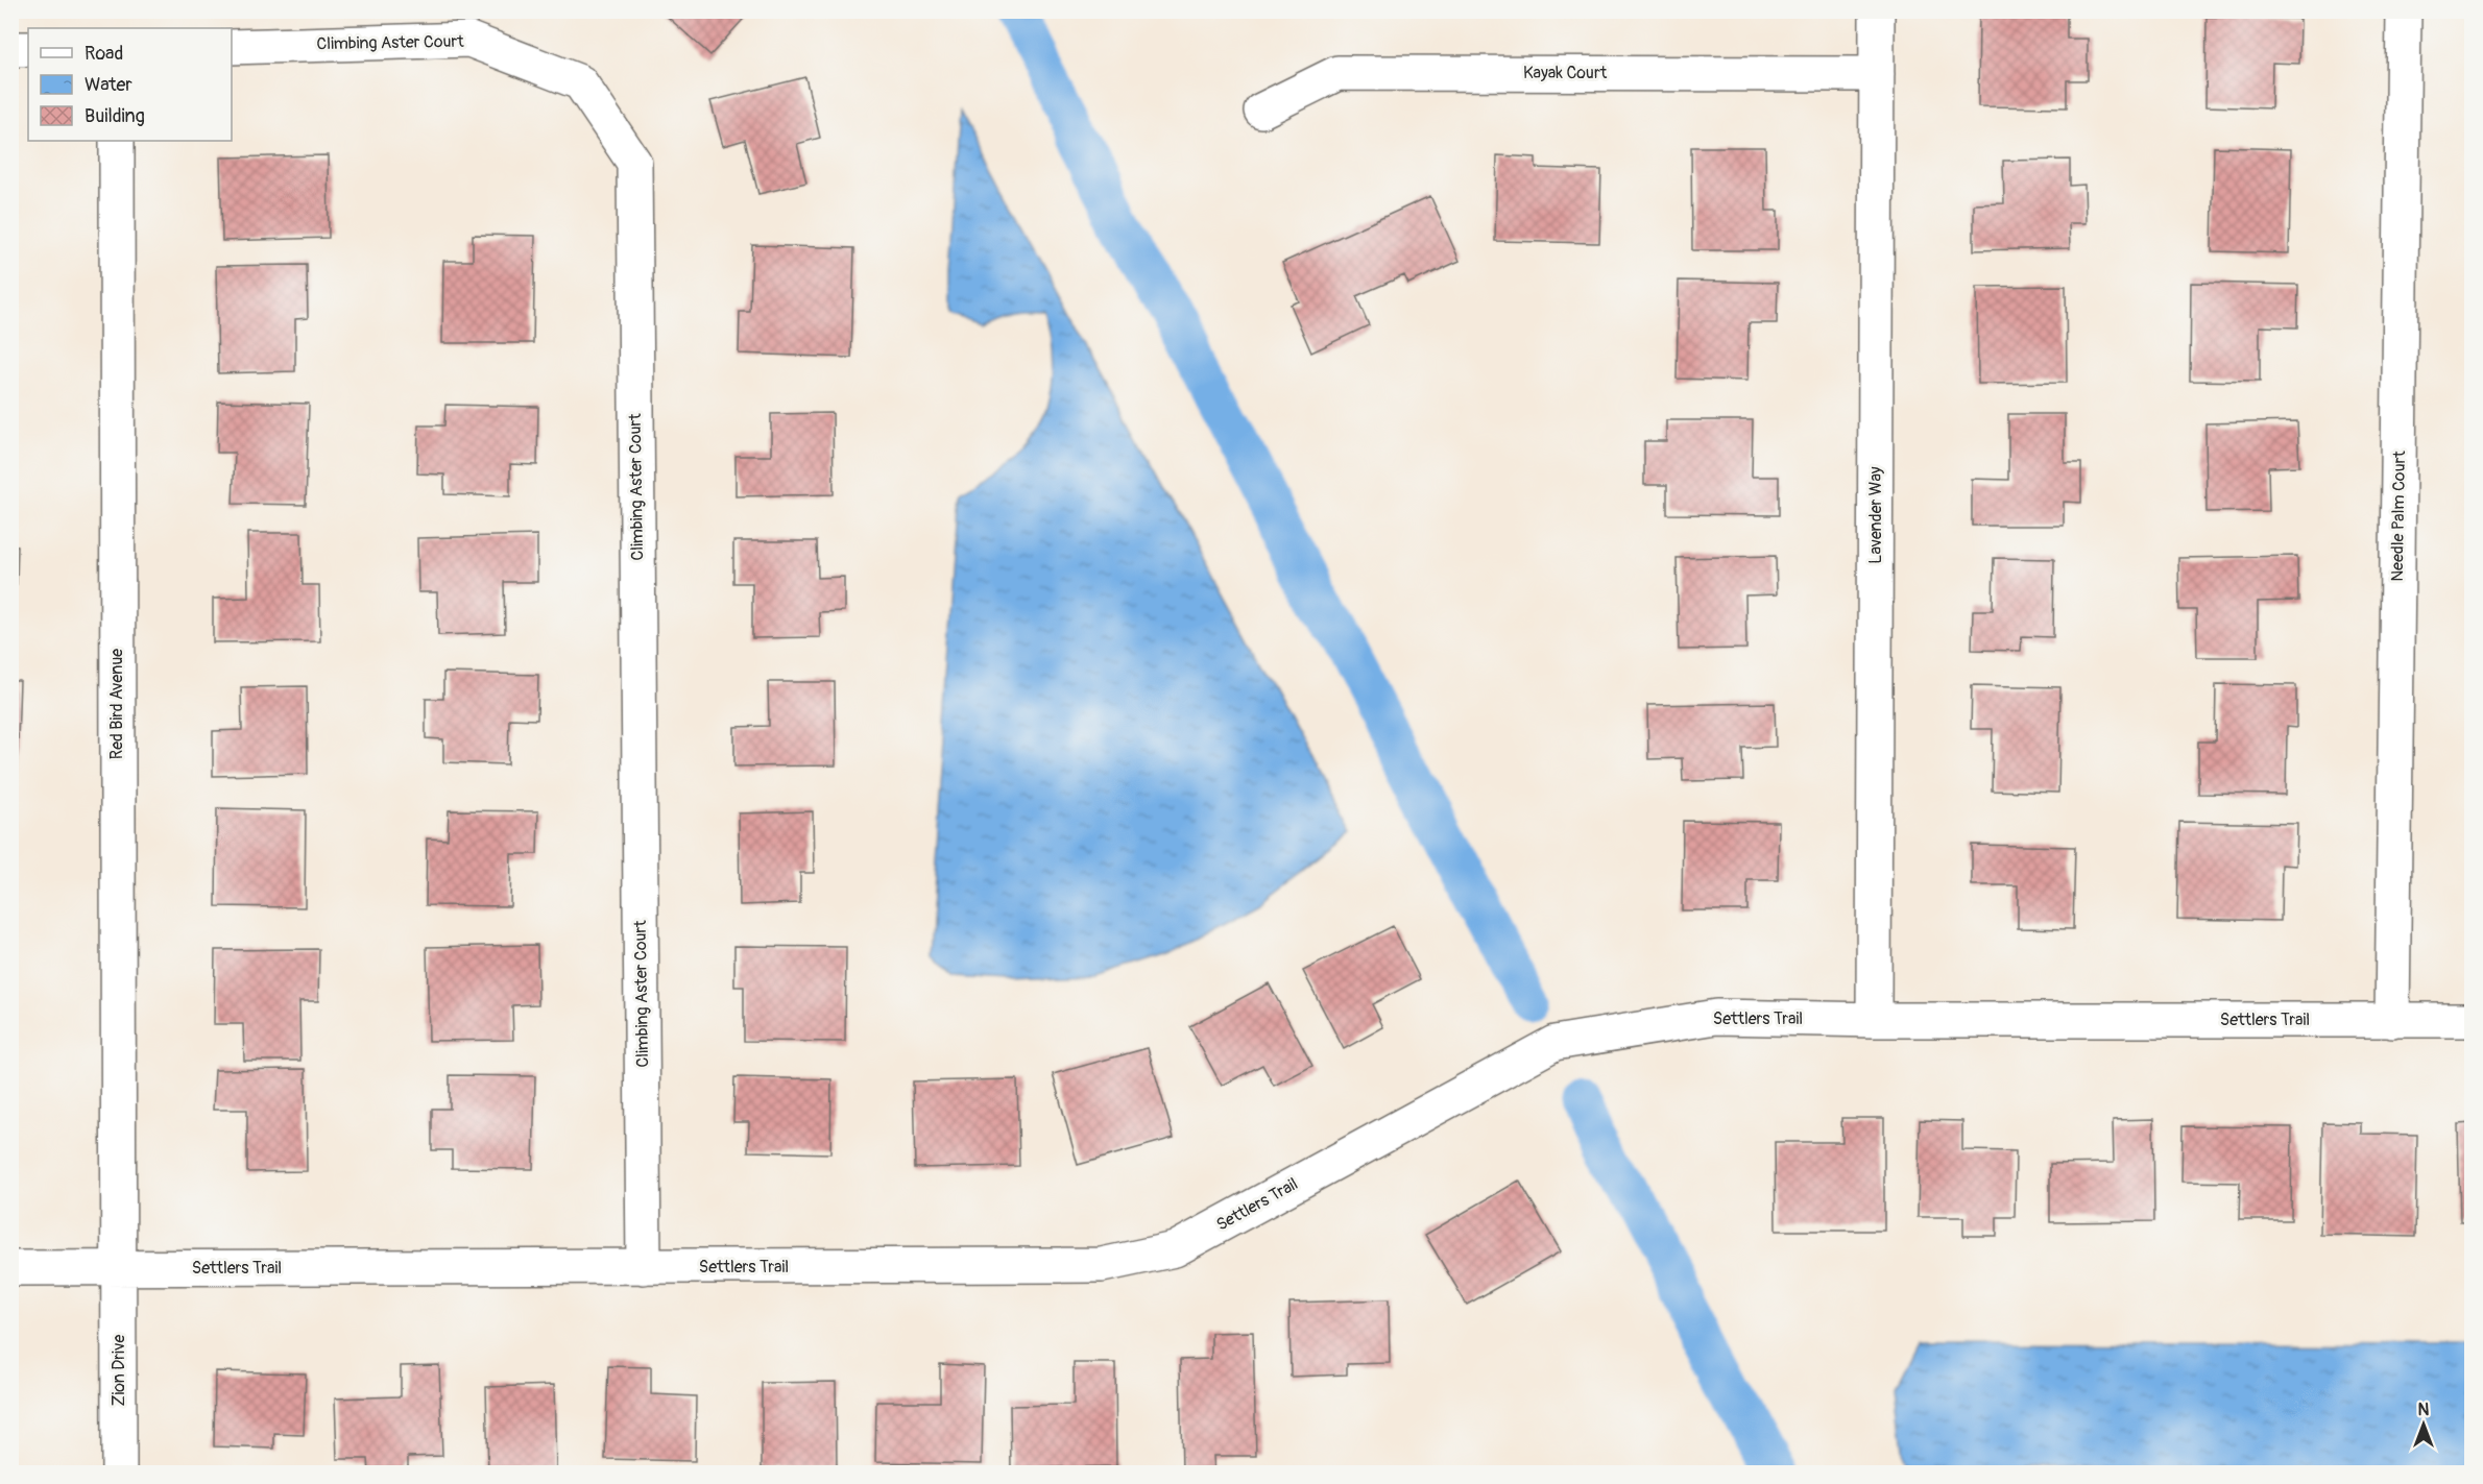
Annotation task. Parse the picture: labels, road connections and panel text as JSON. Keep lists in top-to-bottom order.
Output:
{
  "streets": {
    "street": [
      "Climbing Aster Court",
      "Kayak Court",
      "Lavender Way",
      "Needle Palm Court",
      "Red Bird Avenue",
      "Settlers Trail",
      "Zion Drive"
    ]
  },
  "crossings": [
    ["Climbing Aster Court", "Settlers Trail"],
    ["Kayak Court", "Lavender Way"],
    ["Lavender Way", "Settlers Trail"],
    ["Needle Palm Court", "Settlers Trail"],
    ["Red Bird Avenue", "Settlers Trail"],
    ["Red Bird Avenue", "Zion Drive"],
    ["Settlers Trail", "Zion Drive"]
  ],
  "legend": ["Road", "Water", "Building"],
  "north": "top"
}
